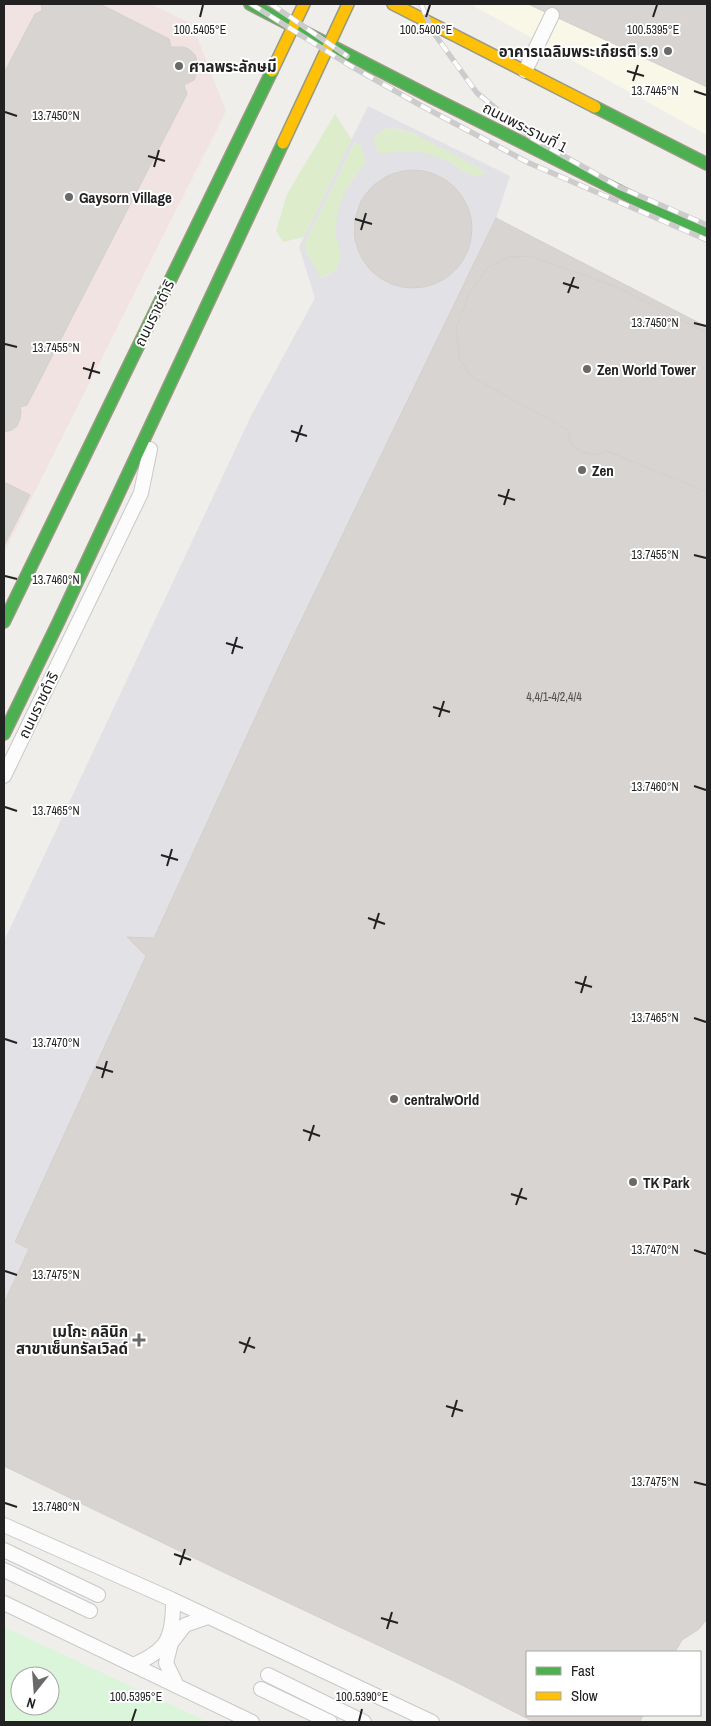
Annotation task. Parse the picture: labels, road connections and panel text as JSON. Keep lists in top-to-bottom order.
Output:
{
  "streets": {
    "main road": ["ถนนพระรามที่ 1", "ถนนราชดำริ"]
  },
  "crossings": [
    ["ถนนพระรามที่ 1", "ถนนราชดำริ"]
  ],
  "places": {
    "other": [
      "อาคารเฉลิมพระเกียรติ ร.9",
      "ศาลพระลักษมี",
      "Gaysorn Village",
      "Zen World Tower",
      "Zen",
      "centralwOrld",
      "TK Park"
    ],
    "health": ["เมโกะ คลินิก สาขาเซ็นทรัลเวิลด์"]
  },
  "house_numbers": ["4,4/1-4/2,4/4"],
  "legend": ["Fast", "Slow"],
  "north": "bottom",
  "coordinates": [
    "100.5405°E",
    "100.5400°E",
    "100.5395°E",
    "13.7445°N",
    "13.7450°N",
    "13.7455°N",
    "13.7460°N",
    "13.7465°N",
    "13.7470°N",
    "13.7475°N",
    "13.7480°N",
    "100.5390°E"
  ]
}
